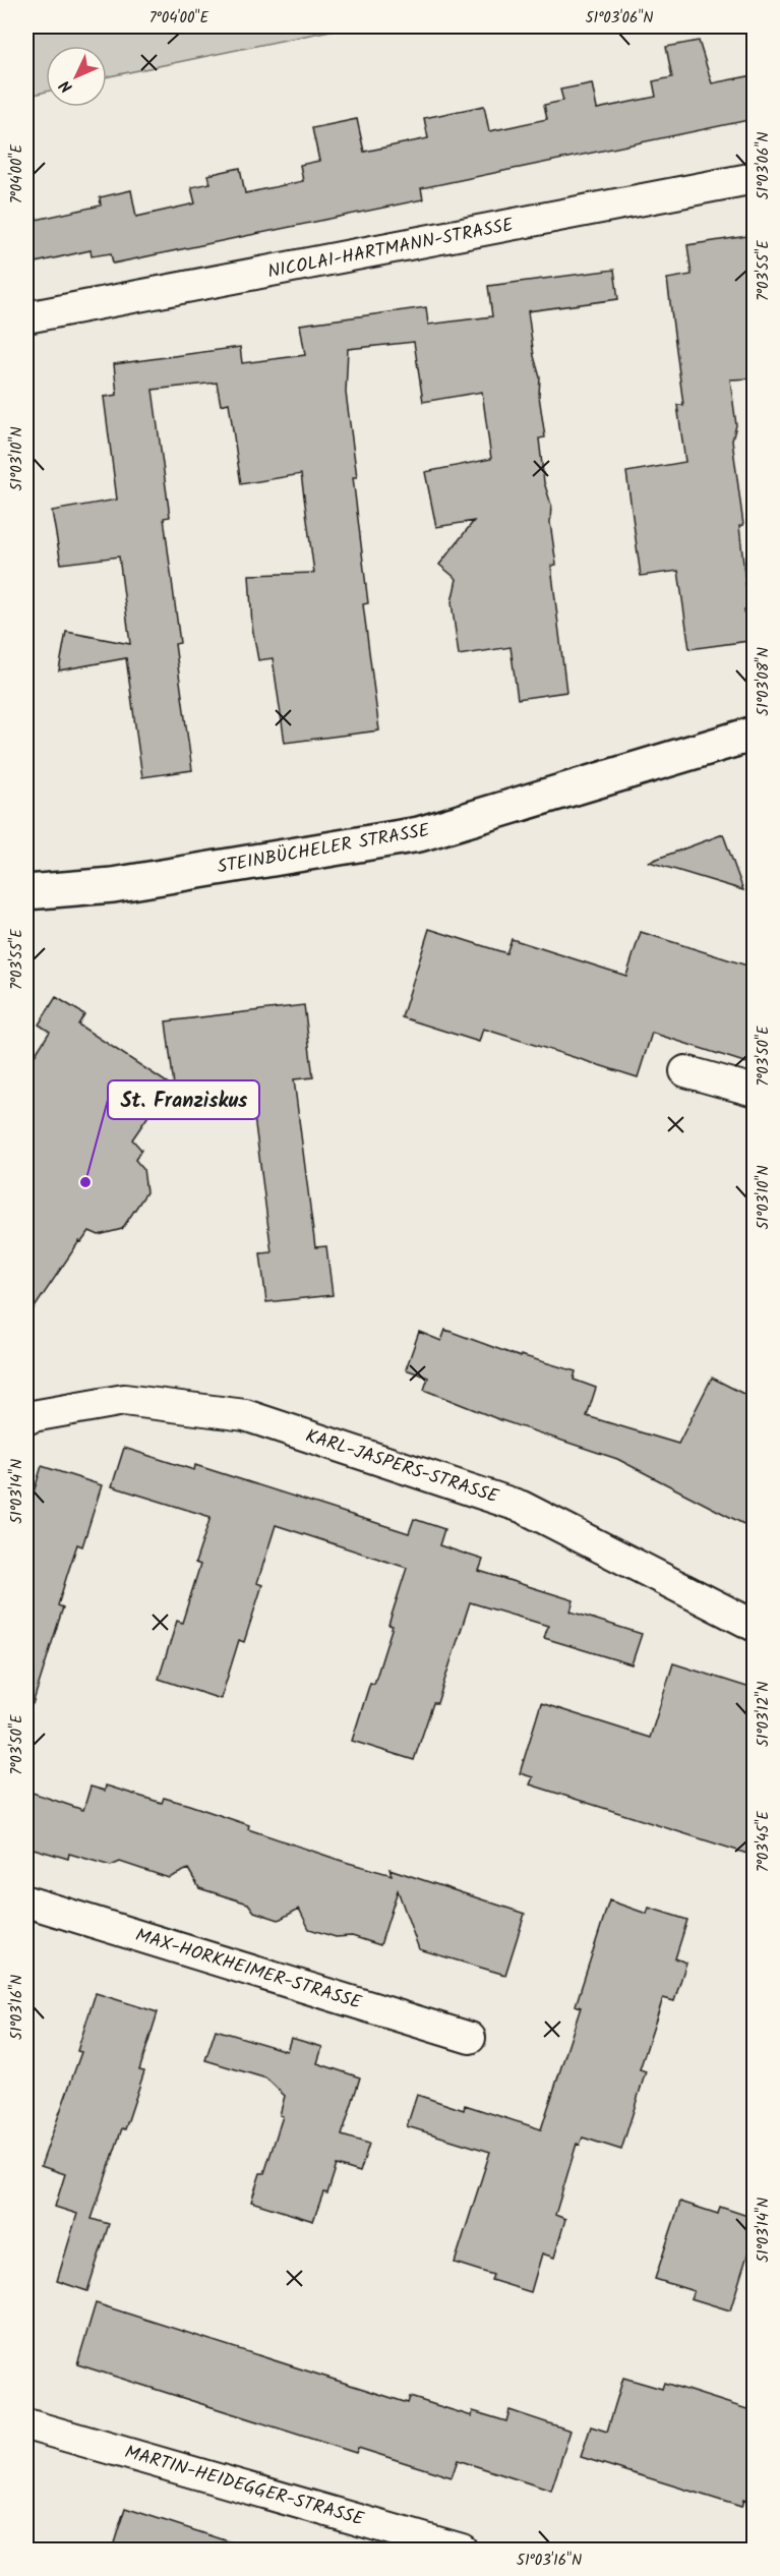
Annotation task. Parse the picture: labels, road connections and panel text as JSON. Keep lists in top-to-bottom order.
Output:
{
  "streets": {
    "street": [
      "NICOLAI-HARTMANN-STRASSE",
      "STEINBÜCHELER STRASSE",
      "KARL-JASPERS-STRASSE",
      "MAX-HORKHEIMER-STRASSE",
      "MARTIN-HEIDEGGER-STRASSE"
    ]
  },
  "places": ["St. Franziskus"],
  "north": "bottom left",
  "coordinates": [
    "7°04'00\"E",
    "51°03'06\"N",
    "7°03'55\"E",
    "51°03'10\"N",
    "51°03'08\"N",
    "7°03'50\"E",
    "51°03'14\"N",
    "51°03'12\"N",
    "7°03'45\"E",
    "51°03'16\"N"
  ]
}
